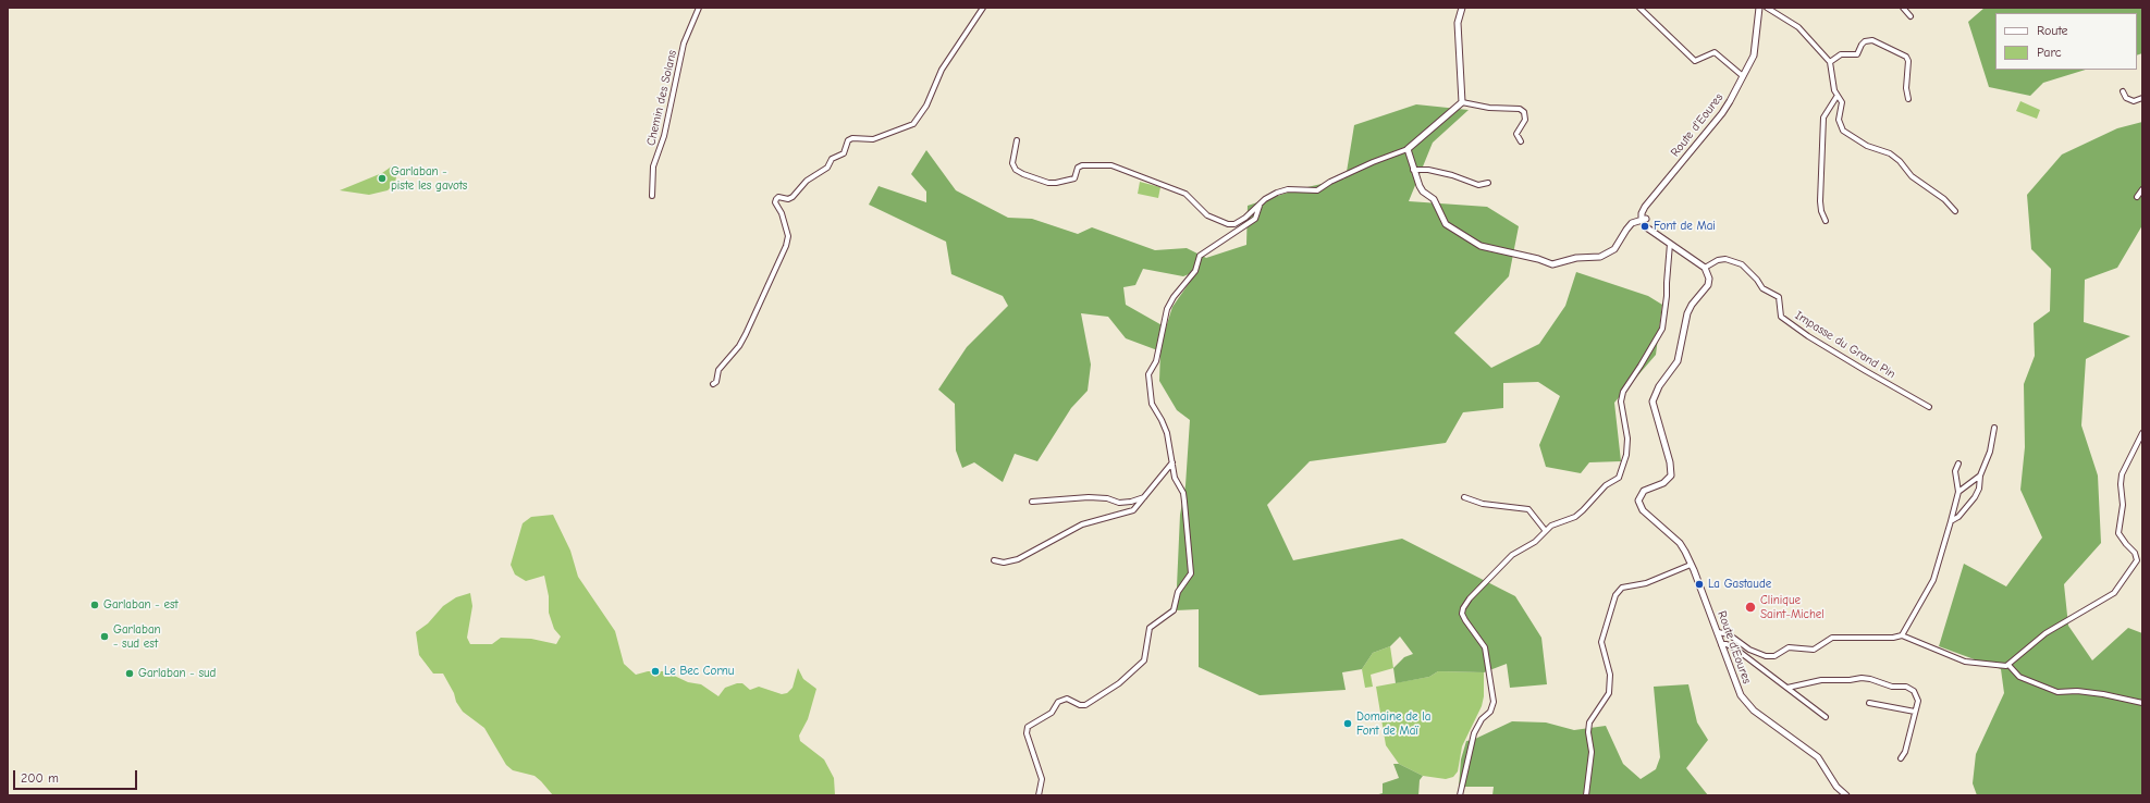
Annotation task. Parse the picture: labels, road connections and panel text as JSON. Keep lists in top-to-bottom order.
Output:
{
  "streets": {
    "street": ["Chemin des Solans", "Route d'Eoures", "Impasse du Grand Pin"]
  },
  "crossings": [
    ["Route d'Eoures", "Impasse du Grand Pin"]
  ],
  "places": [
    "Garlaban - piste les gavots",
    "Font de Mai",
    "La Gastaude",
    "Garlaban - est",
    "Clinique Saint-Michel",
    "Garlaban - sud est",
    "Le Bec Cornu",
    "Garlaban - sud",
    "Domaine de la Font de Maï"
  ],
  "legend": ["Route", "Parc"],
  "scale_bar": "200 m"
}
